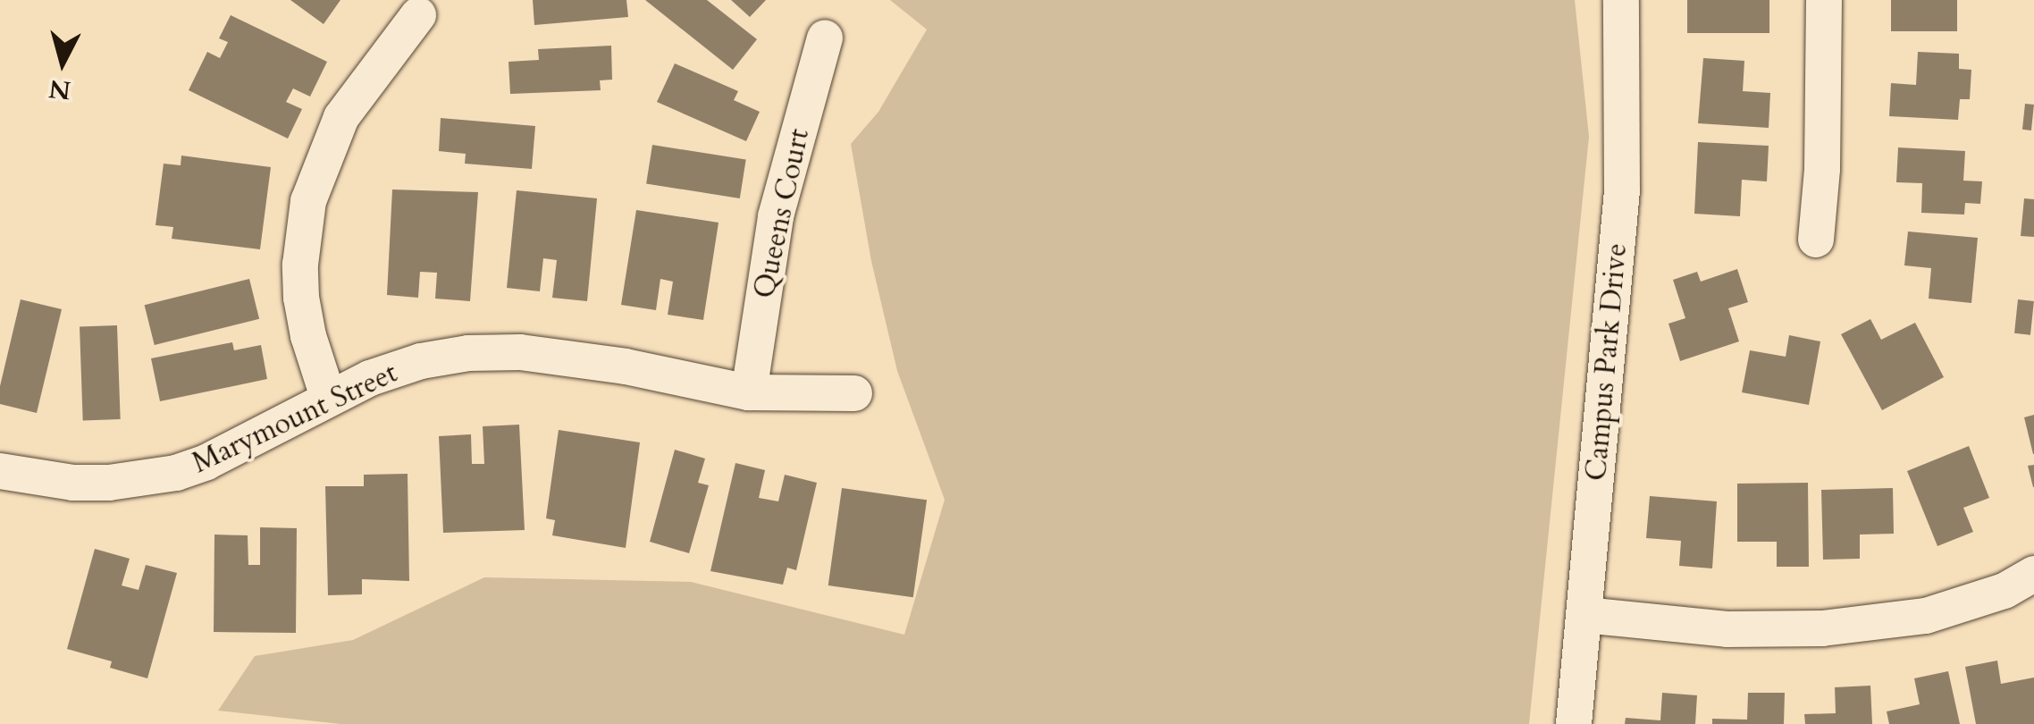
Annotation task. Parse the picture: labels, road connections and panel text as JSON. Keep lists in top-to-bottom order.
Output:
{
  "streets": {
    "street": ["Queens Court", "Campus Park Drive", "Marymount Street"]
  },
  "crossings": [
    ["Queens Court", "Marymount Street"]
  ],
  "north": "bottom"
}
